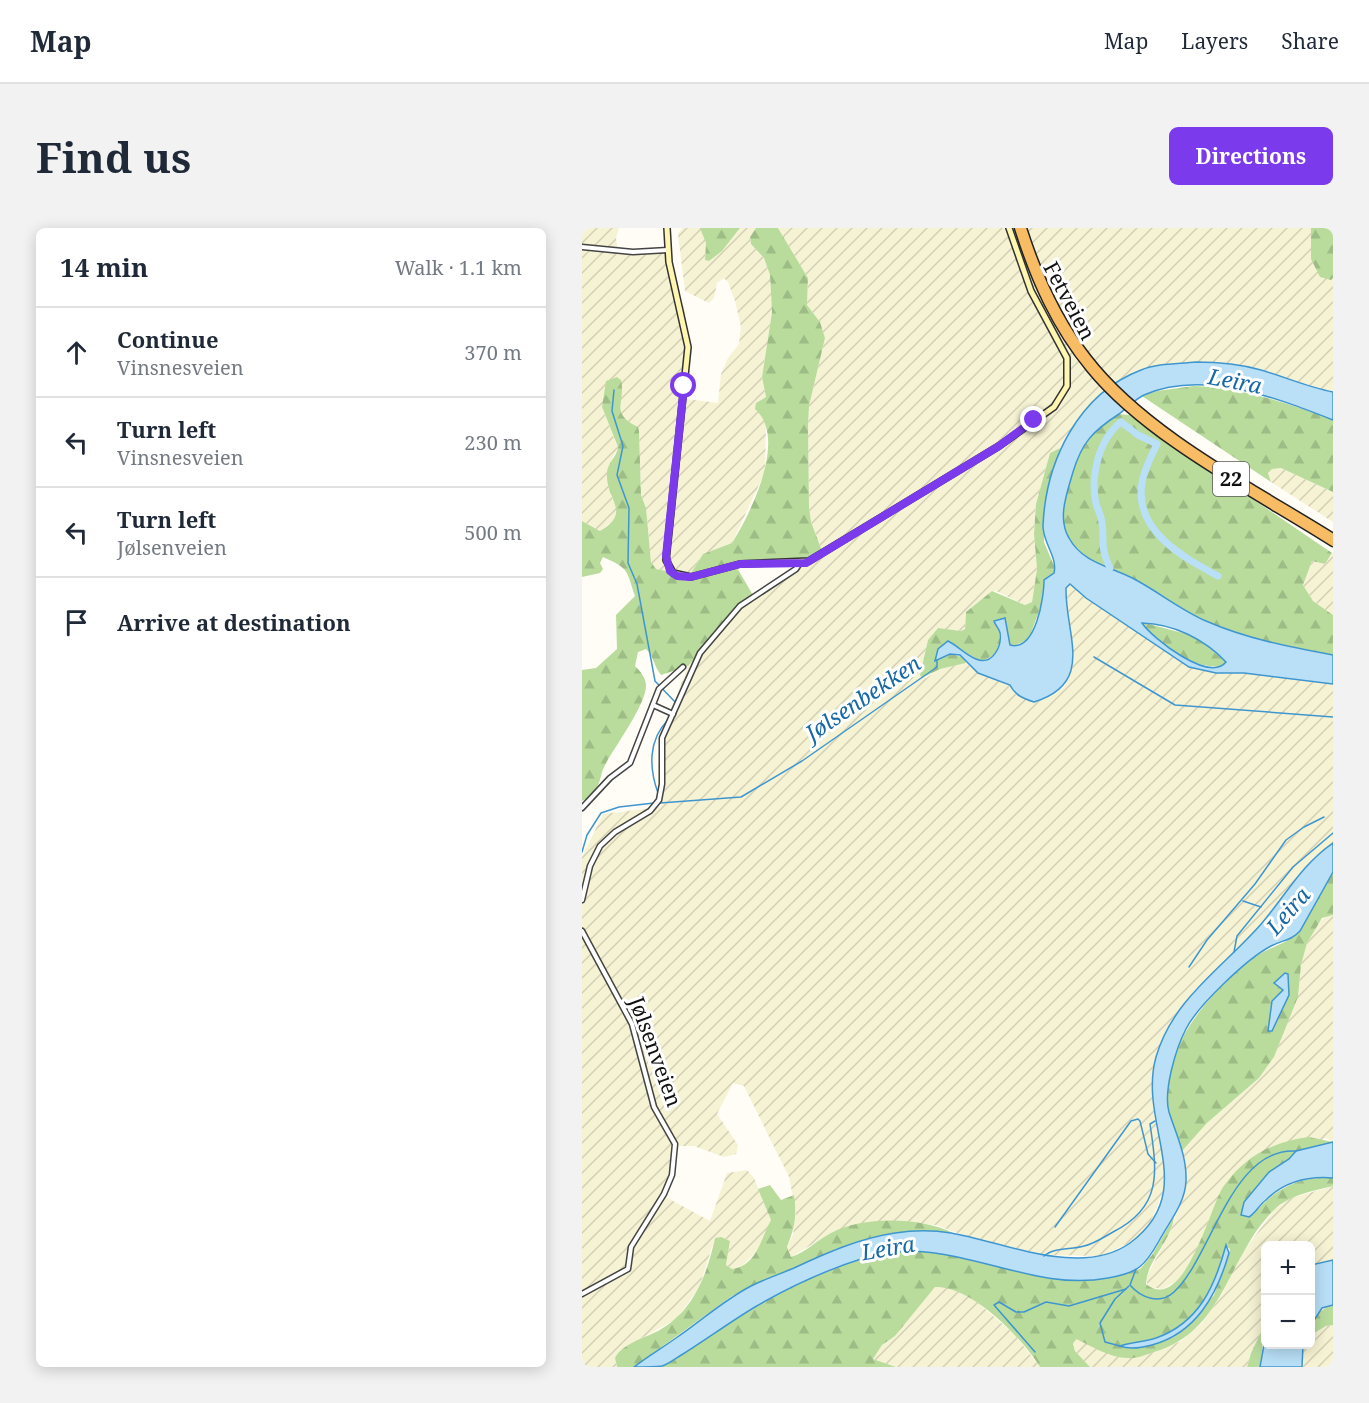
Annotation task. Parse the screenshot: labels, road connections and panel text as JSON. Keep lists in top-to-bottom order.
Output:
{
  "streets": {
    "highway": ["Fetveien", "22"],
    "street": ["Jølsenveien"]
  },
  "crossings": [
    ["Fetveien", "22"]
  ],
  "water": ["Leira", "Jølsenbekken"],
  "page": {
    "header": "Map",
    "nav": ["Map", "Layers", "Share"],
    "buttons": "Directions",
    "title": "Find us",
    "heading": ["14 min", "Walk · 1.1 km"],
    "list": [
      ["Continue", "Vinsnesveien", "370 m"],
      ["Turn left", "Vinsnesveien", "230 m"],
      ["Turn left", "Jølsenveien", "500 m"],
      "Arrive at destination"
    ],
    "map_buttons": ["+", "−"]
  }
}
